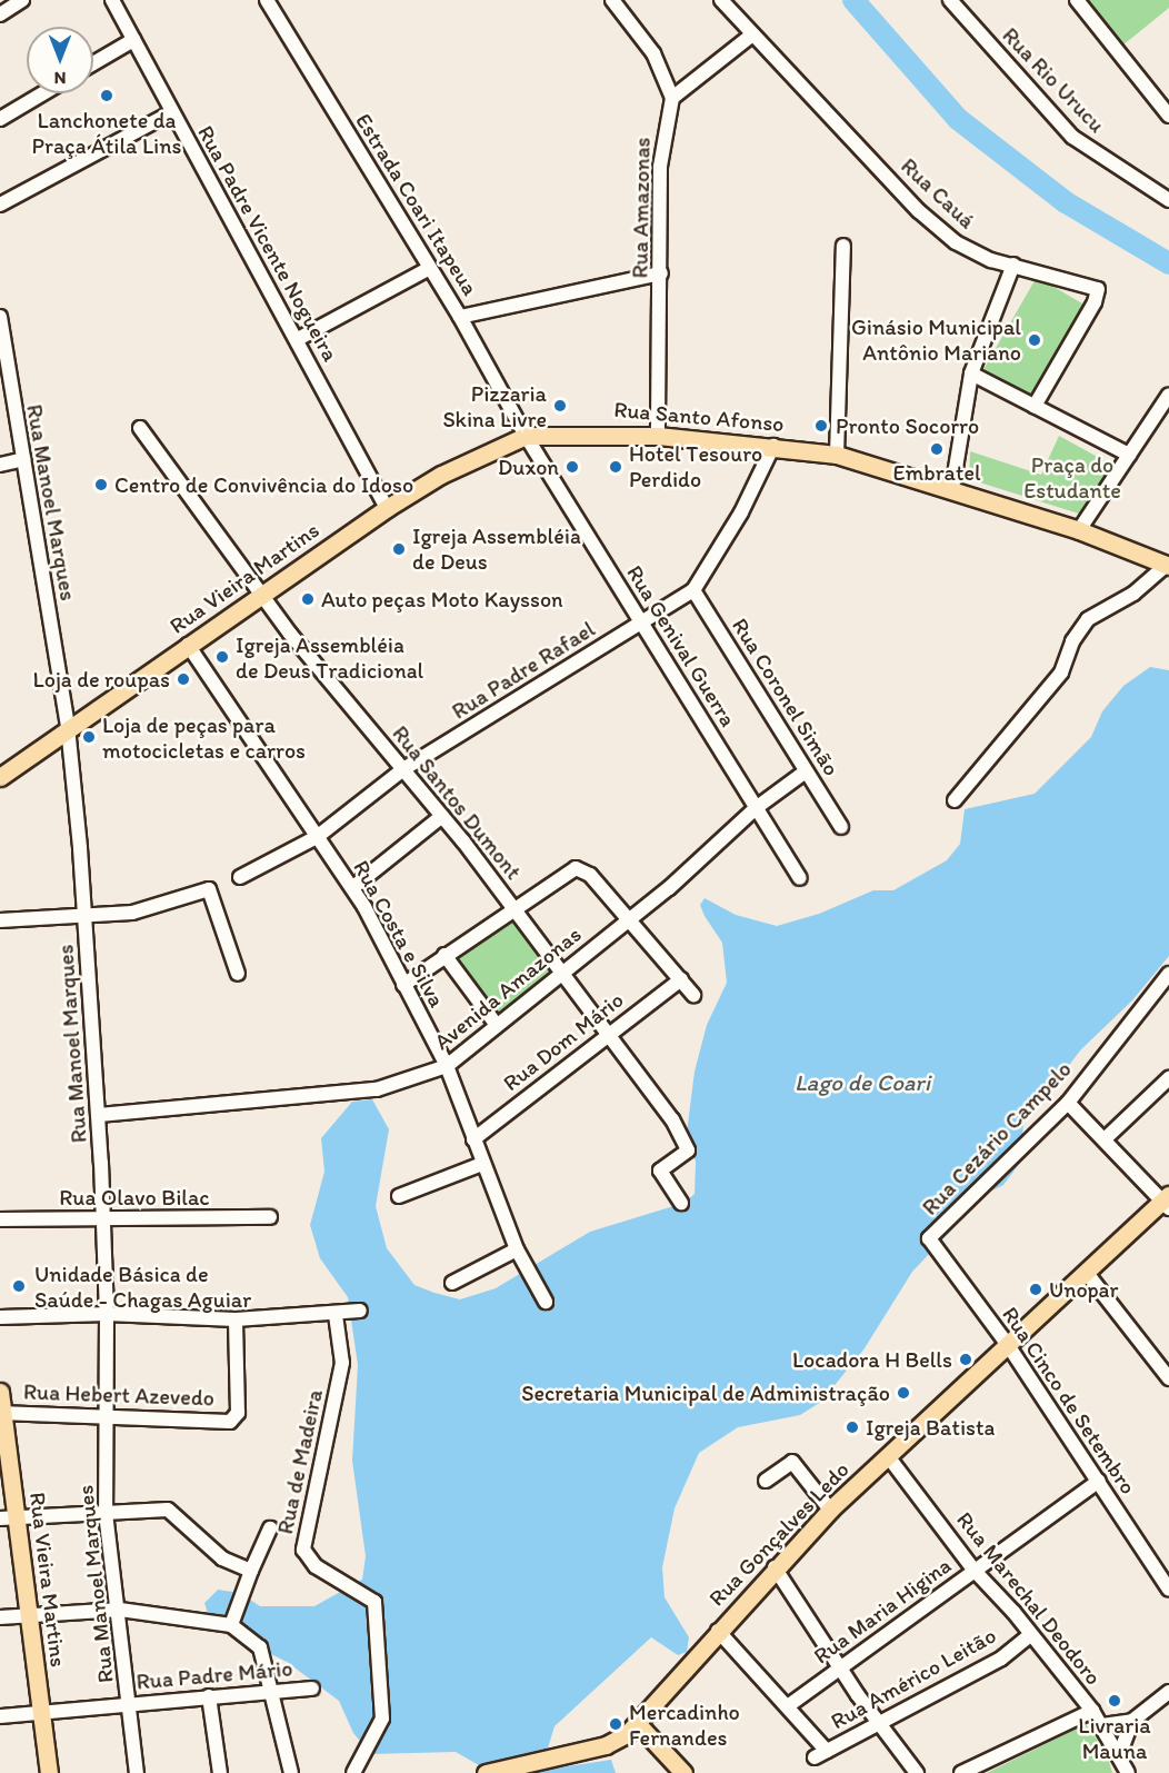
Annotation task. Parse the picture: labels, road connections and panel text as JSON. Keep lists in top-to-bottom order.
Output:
{
  "streets": {
    "main road": ["Rua Santo Afonso", "Rua Vieira Martins", "Rua Gonçalves Ledo"],
    "street": [
      "Rua Rio Urucu",
      "Rua Cauá",
      "Estrada Coari Itapeua",
      "Rua Amazonas",
      "Rua Padre Vicente Nogueira",
      "Rua Manoel Marques",
      "Rua Genival Guerra",
      "Rua Padre Rafael",
      "Rua Coronel Simão",
      "Rua Santos Dumont",
      "Rua Costa e Silva",
      "Avenida Amazonas",
      "Rua Dom Mário",
      "Rua Cezário Campelo",
      "Rua Olavo Bilac",
      "Rua Hebert Azevedo",
      "Rua Cinco de Setembro",
      "Rua de Madeira",
      "Rua Marechal Deodoro",
      "Rua Maria Higina",
      "Rua Padre Mário",
      "Rua Américo Leitão"
    ]
  },
  "crossings": [
    ["Estrada Coari Itapeua", "Rua Santo Afonso"],
    ["Estrada Coari Itapeua", "Rua Vieira Martins"],
    ["Estrada Coari Itapeua", "Rua Genival Guerra"],
    ["Rua Amazonas", "Rua Santo Afonso"],
    ["Rua Padre Vicente Nogueira", "Rua Vieira Martins"],
    ["Rua Santo Afonso", "Rua Vieira Martins"],
    ["Rua Santo Afonso", "Rua Genival Guerra"],
    ["Rua Santo Afonso", "Rua Padre Rafael"],
    ["Rua Manoel Marques", "Rua Vieira Martins"],
    ["Rua Manoel Marques", "Avenida Amazonas"],
    ["Rua Manoel Marques", "Rua Olavo Bilac"],
    ["Rua Manoel Marques", "Rua Hebert Azevedo"],
    ["Rua Manoel Marques", "Rua Padre Mário"],
    ["Rua Vieira Martins", "Rua Genival Guerra"],
    ["Rua Vieira Martins", "Rua Santos Dumont"],
    ["Rua Vieira Martins", "Rua Costa e Silva"],
    ["Rua Vieira Martins", "Rua Hebert Azevedo"],
    ["Rua Vieira Martins", "Rua Padre Mário"],
    ["Rua Genival Guerra", "Rua Padre Rafael"],
    ["Rua Genival Guerra", "Avenida Amazonas"],
    ["Rua Padre Rafael", "Rua Coronel Simão"],
    ["Rua Padre Rafael", "Rua Santos Dumont"],
    ["Rua Padre Rafael", "Rua Costa e Silva"],
    ["Rua Coronel Simão", "Avenida Amazonas"],
    ["Rua Santos Dumont", "Avenida Amazonas"],
    ["Rua Santos Dumont", "Rua Dom Mário"],
    ["Rua Costa e Silva", "Avenida Amazonas"],
    ["Rua Costa e Silva", "Rua Dom Mário"],
    ["Rua Cezário Campelo", "Rua Cinco de Setembro"],
    ["Rua Cinco de Setembro", "Rua Gonçalves Ledo"],
    ["Rua Cinco de Setembro", "Rua Maria Higina"],
    ["Rua Gonçalves Ledo", "Rua Marechal Deodoro"],
    ["Rua Marechal Deodoro", "Rua Maria Higina"],
    ["Rua Marechal Deodoro", "Rua Américo Leitão"],
    ["Rua Maria Higina", "Rua Américo Leitão"]
  ],
  "water": ["Lago de Coari"],
  "parks": ["Praça do Estudante"],
  "places": [
    "Lanchonete da Praça Átila Lins",
    "Ginásio Municipal Antônio Mariano",
    "Pizzaria Skina Livre",
    "Pronto Socorro",
    "Embratel",
    "Duxon",
    "Hotel Tesouro Perdido",
    "Centro de Convivência do Idoso",
    "Igreja Assembléia de Deus",
    "Auto peças Moto Kaysson",
    "Igreja Assembléia de Deus Tradicional",
    "Loja de roupas",
    "Loja de peças para motocicletas e carros",
    "Unidade Básica de Saúde - Chagas Aguiar",
    "Unopar",
    "Locadora H Bells",
    "Secretaria Municipal de Administração",
    "Igreja Batista",
    "Livraria Mauna",
    "Mercadinho Fernandes"
  ],
  "north": "bottom"
}
